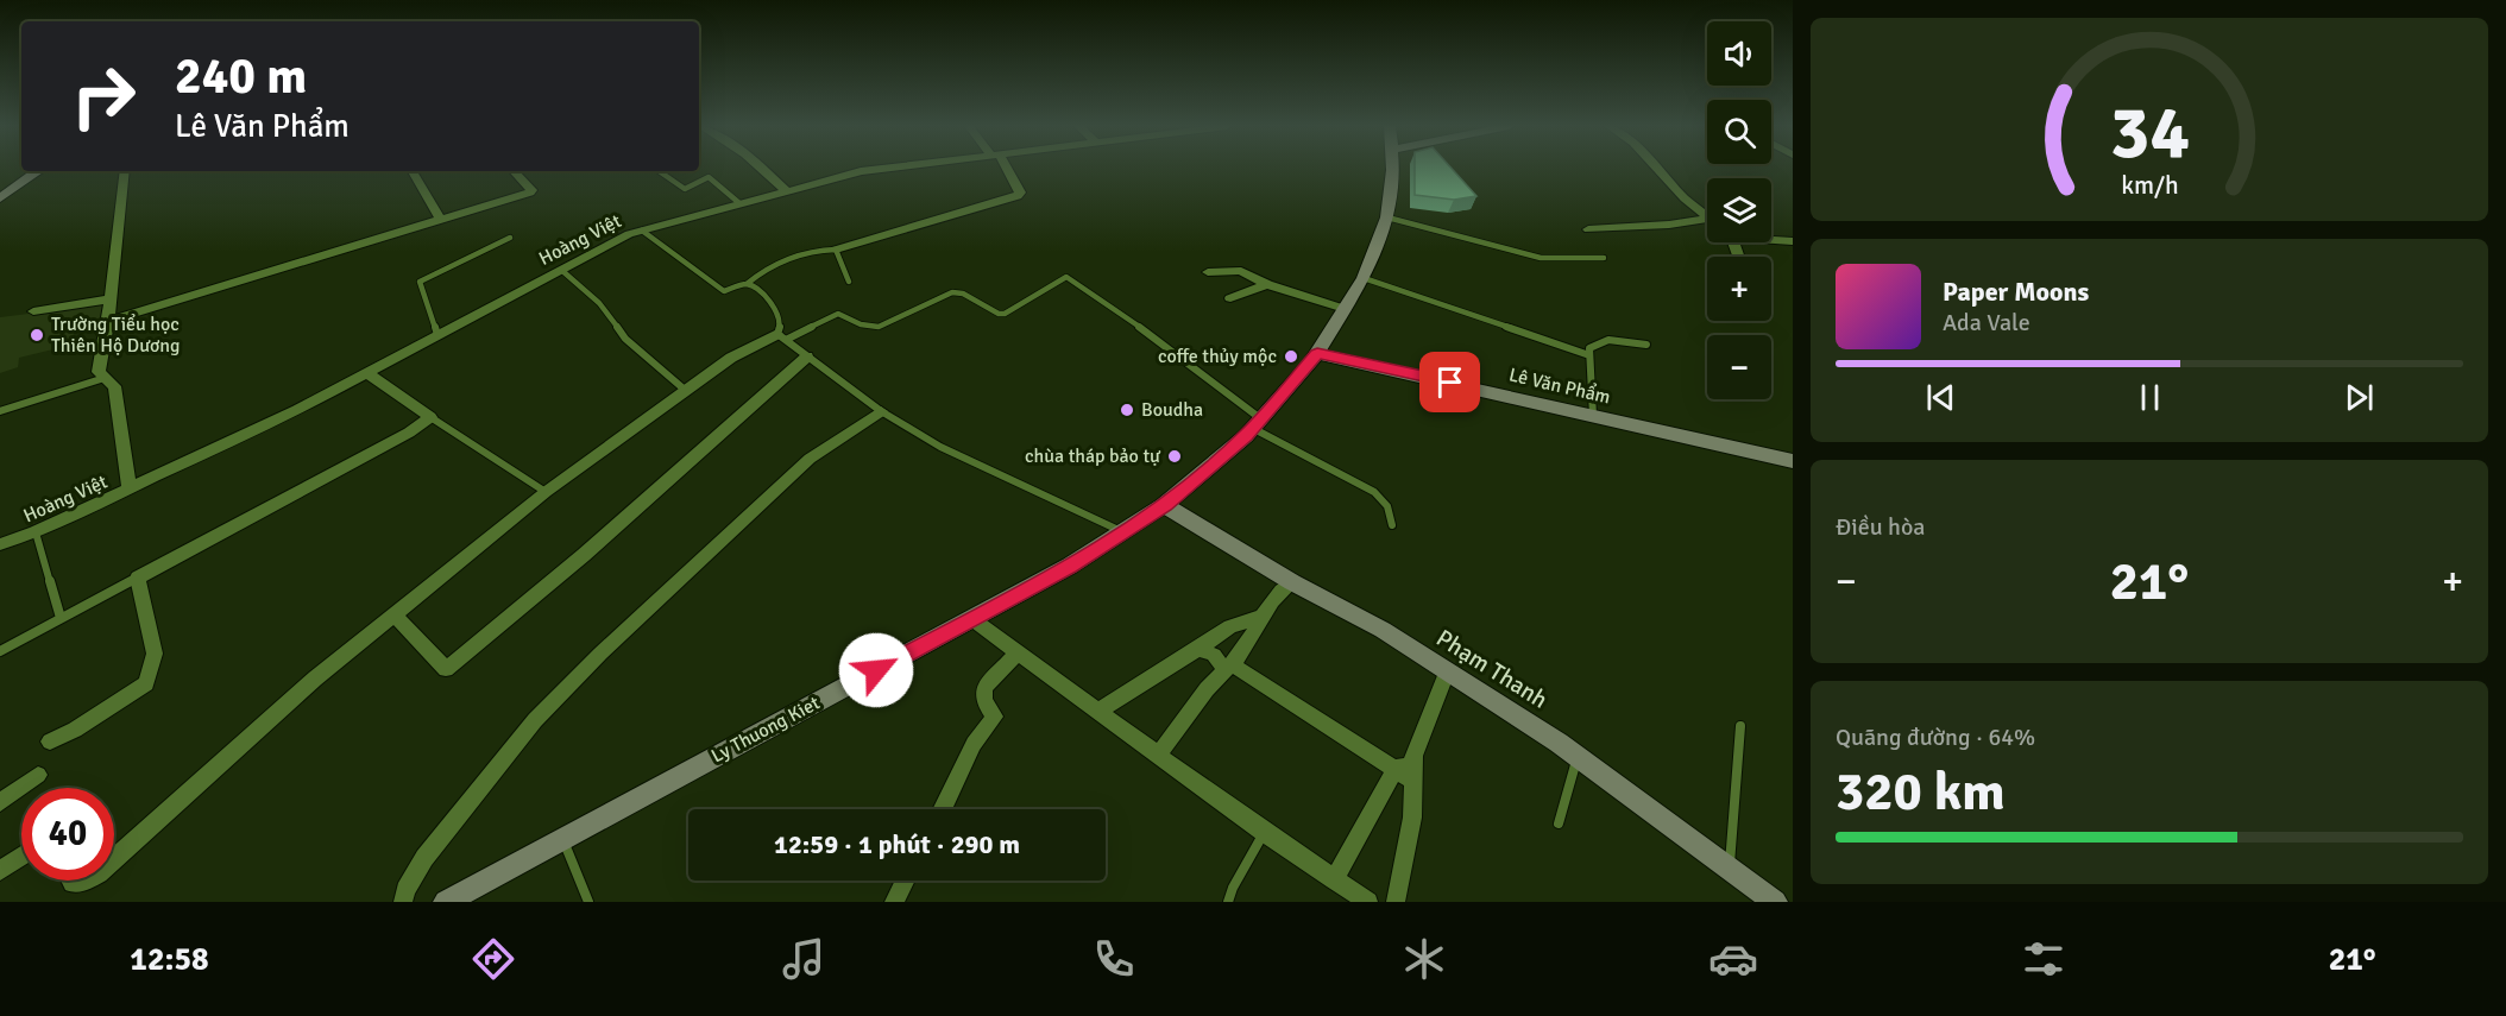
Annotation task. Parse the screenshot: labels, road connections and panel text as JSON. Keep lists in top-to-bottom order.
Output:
{
  "streets": {
    "street": [
      "Hoàng Việt",
      "Lê Văn Phẩm",
      "Phạm Thanh",
      "Ly Thuong Kiet"
    ]
  },
  "crossings": [
    ["Lê Văn Phẩm", "Ly Thuong Kiet"],
    ["Phạm Thanh", "Ly Thuong Kiet"]
  ],
  "places": [
    "Trường Tiểu học Thiên Hộ Dương",
    "coffe thủy mộc",
    "Boudha",
    "chùa tháp bảo tự"
  ],
  "page": {
    "map_buttons": ["+", "−"],
    "turn": ["240 m", "Lê Văn Phẩm"],
    "song": ["Paper Moons", "Ada Vale"],
    "tile": [
      "Điều hòa",
      ["Quãng đường · 64%", "320 km"]
    ],
    "heat": ["−", "21°", "+"],
    "limit": "40",
    "trip": "12:59 · 1 phút · 290 m",
    "tabs": ["12:58", "21°"],
    "gauge": ["34", "km/h"]
  }
}
